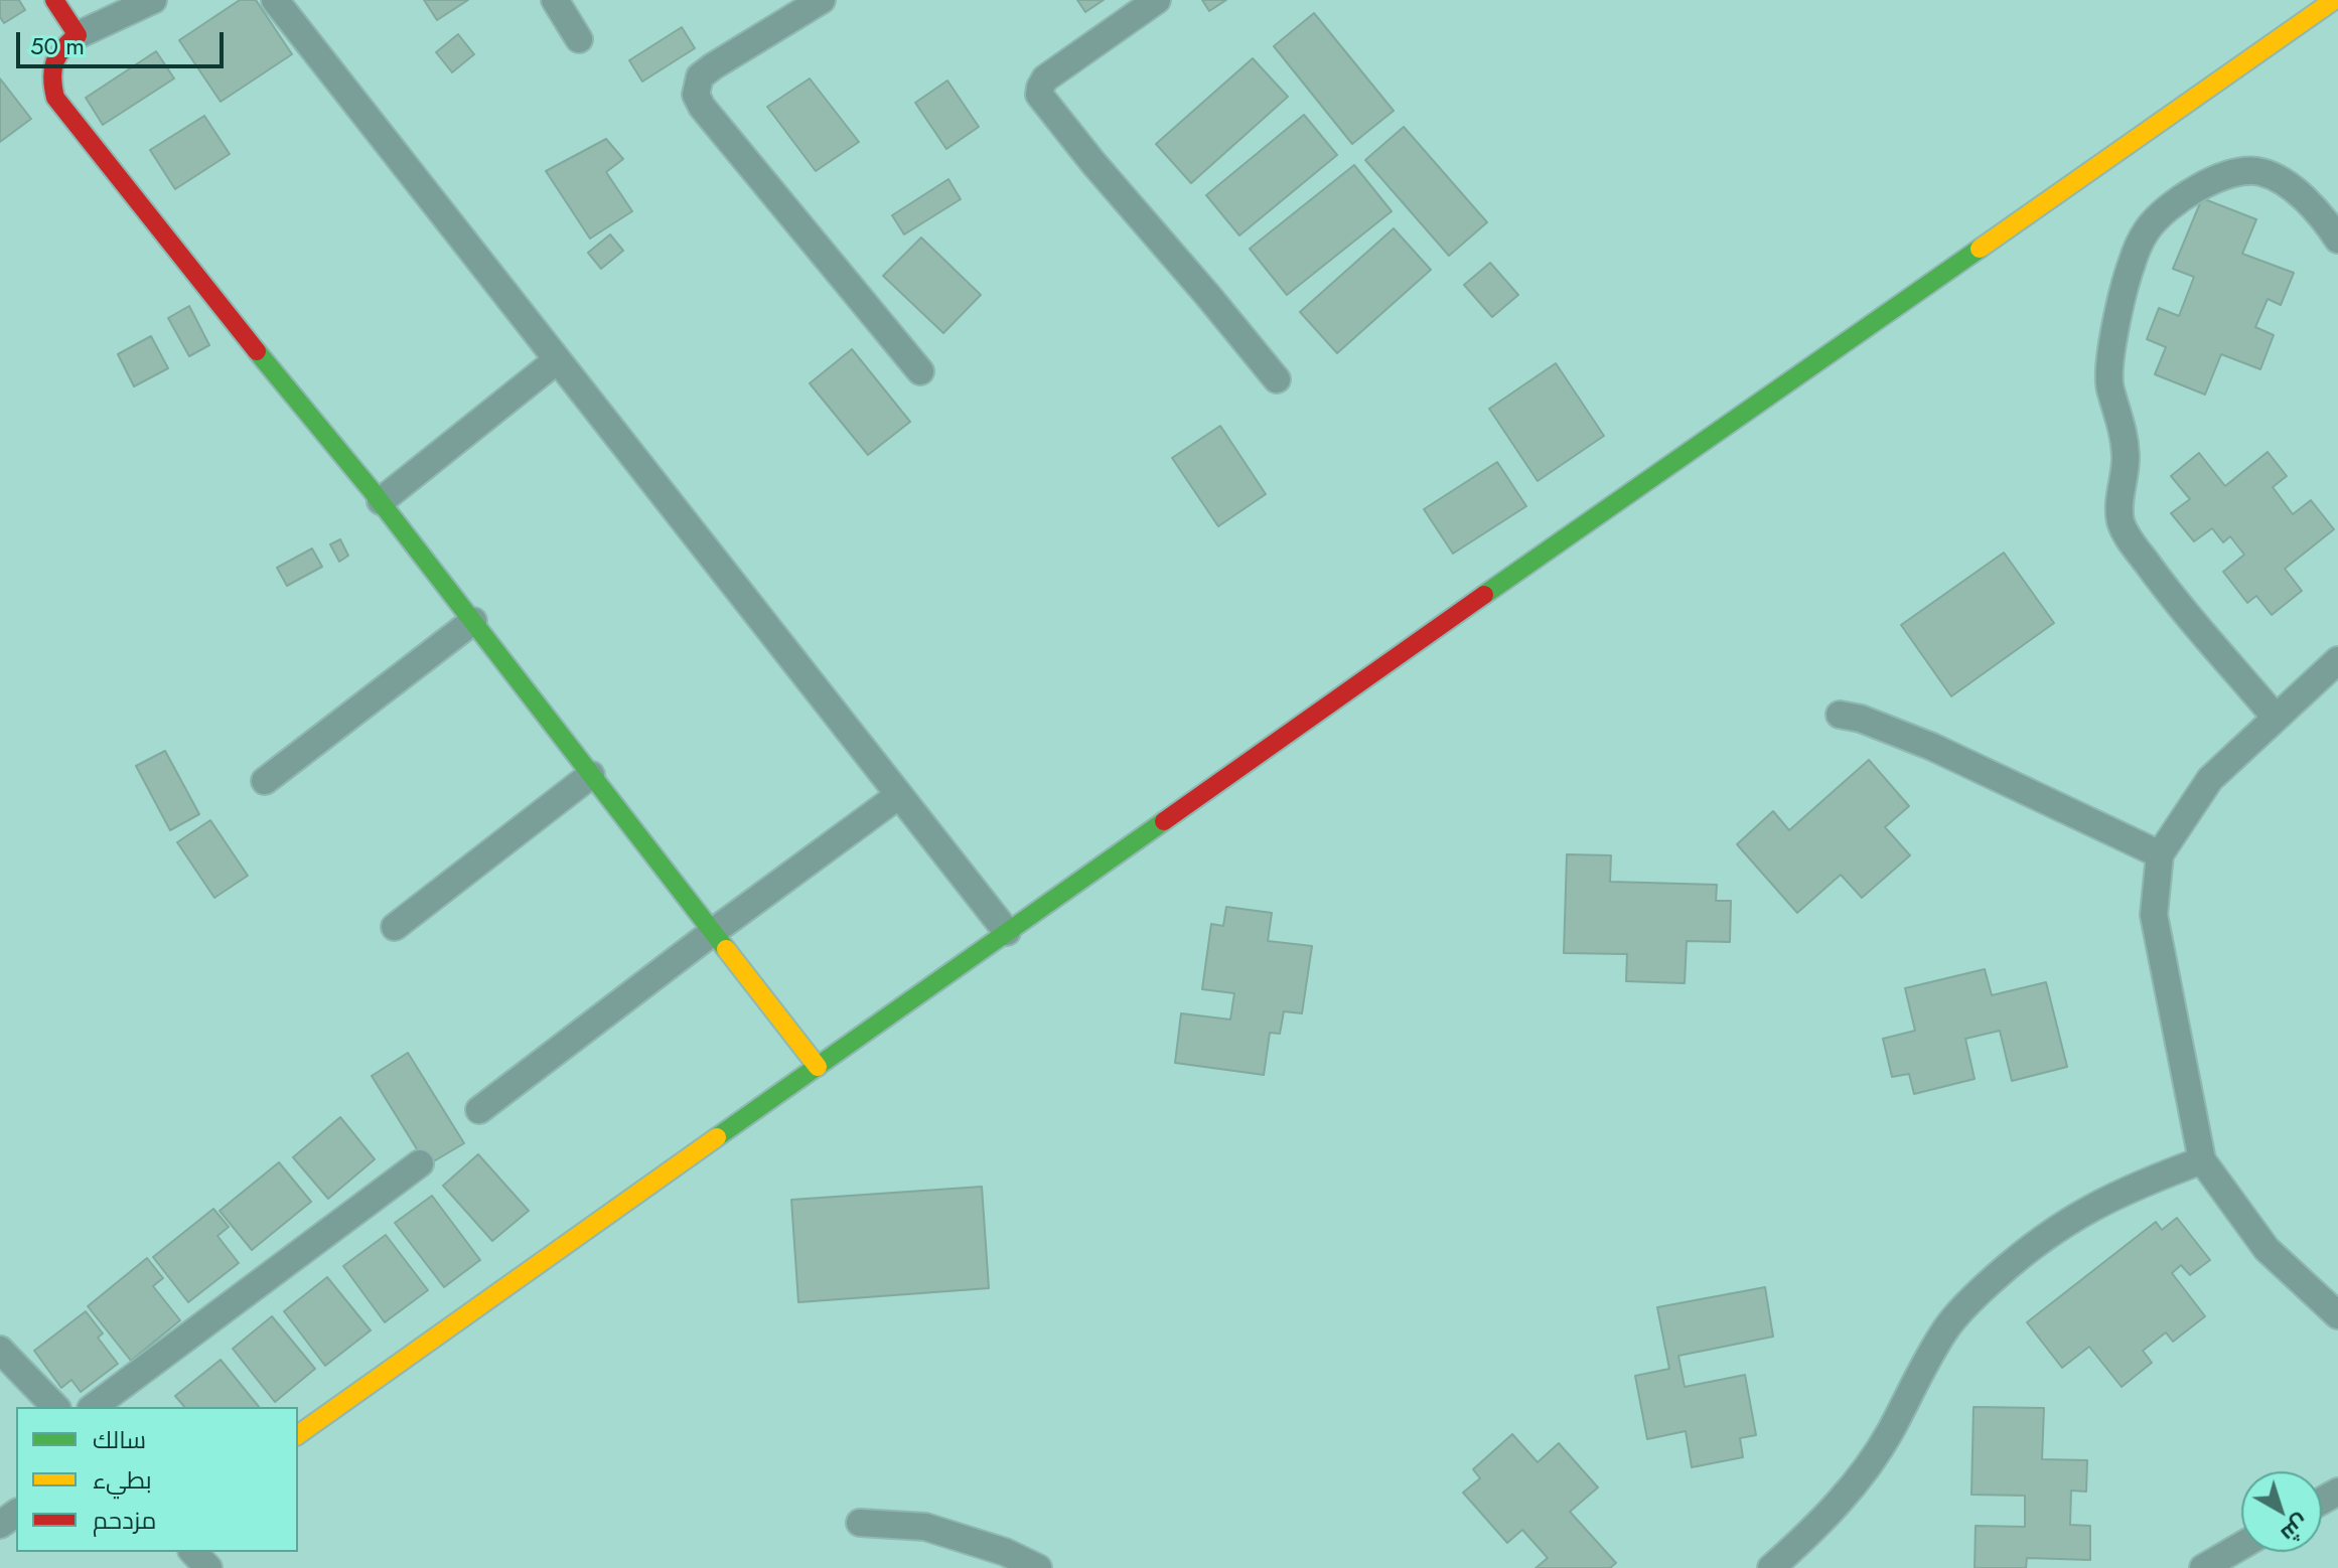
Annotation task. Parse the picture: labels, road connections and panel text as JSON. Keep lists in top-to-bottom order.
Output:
{
  "legend": ["سالك", "بطيء", "مزدحم"],
  "scale_bar": "50 m",
  "north": "bottom right"
}
